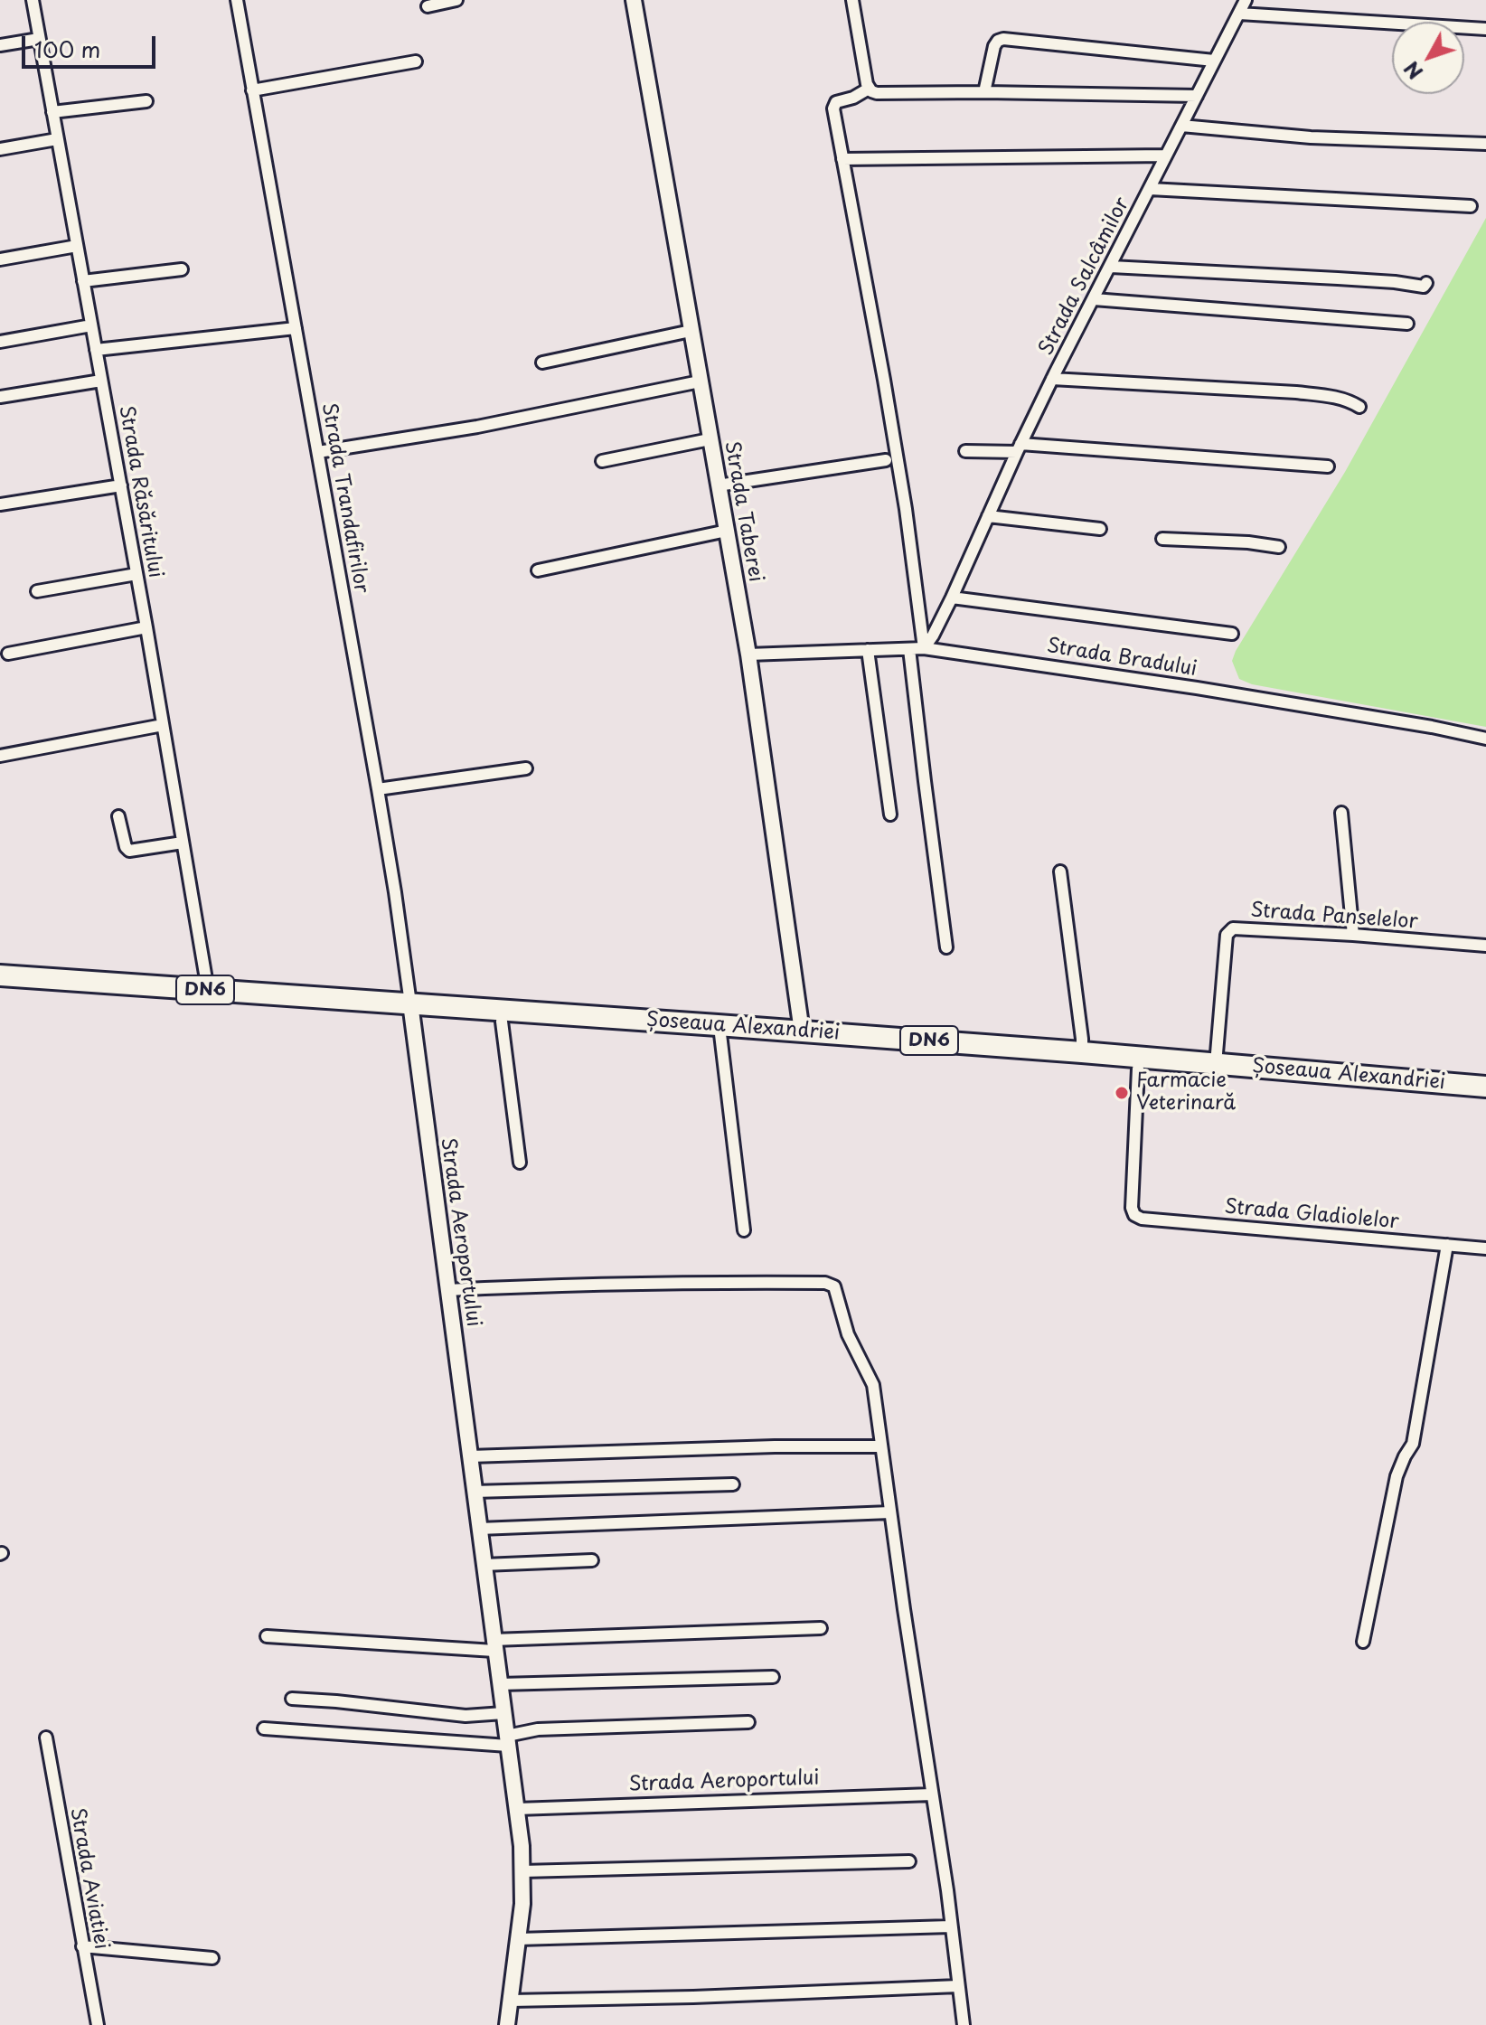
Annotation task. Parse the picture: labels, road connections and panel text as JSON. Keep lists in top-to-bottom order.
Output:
{
  "streets": {
    "highway": ["DN6", "Șoseaua Alexandriei"],
    "street": [
      "Strada Salcâmilor",
      "Strada Răsăritului",
      "Strada Trandafirilor",
      "Strada Taberei",
      "Strada Bradului",
      "Strada Panselelor",
      "Strada Gladiolelor",
      "Strada Aeroportului",
      "Strada Aviatiei"
    ]
  },
  "crossings": [
    ["Strada Salcâmilor", "Strada Bradului"],
    ["Strada Răsăritului", "Șoseaua Alexandriei"],
    ["Strada Trandafirilor", "Șoseaua Alexandriei"],
    ["Strada Trandafirilor", "Strada Aeroportului"],
    ["Strada Taberei", "Strada Bradului"],
    ["Strada Taberei", "Șoseaua Alexandriei"],
    ["Strada Panselelor", "Șoseaua Alexandriei"],
    ["Șoseaua Alexandriei", "Strada Gladiolelor"],
    ["Șoseaua Alexandriei", "Strada Aeroportului"]
  ],
  "places": ["Farmacie Veterinară"],
  "scale_bar": "100 m",
  "north": "bottom left"
}
